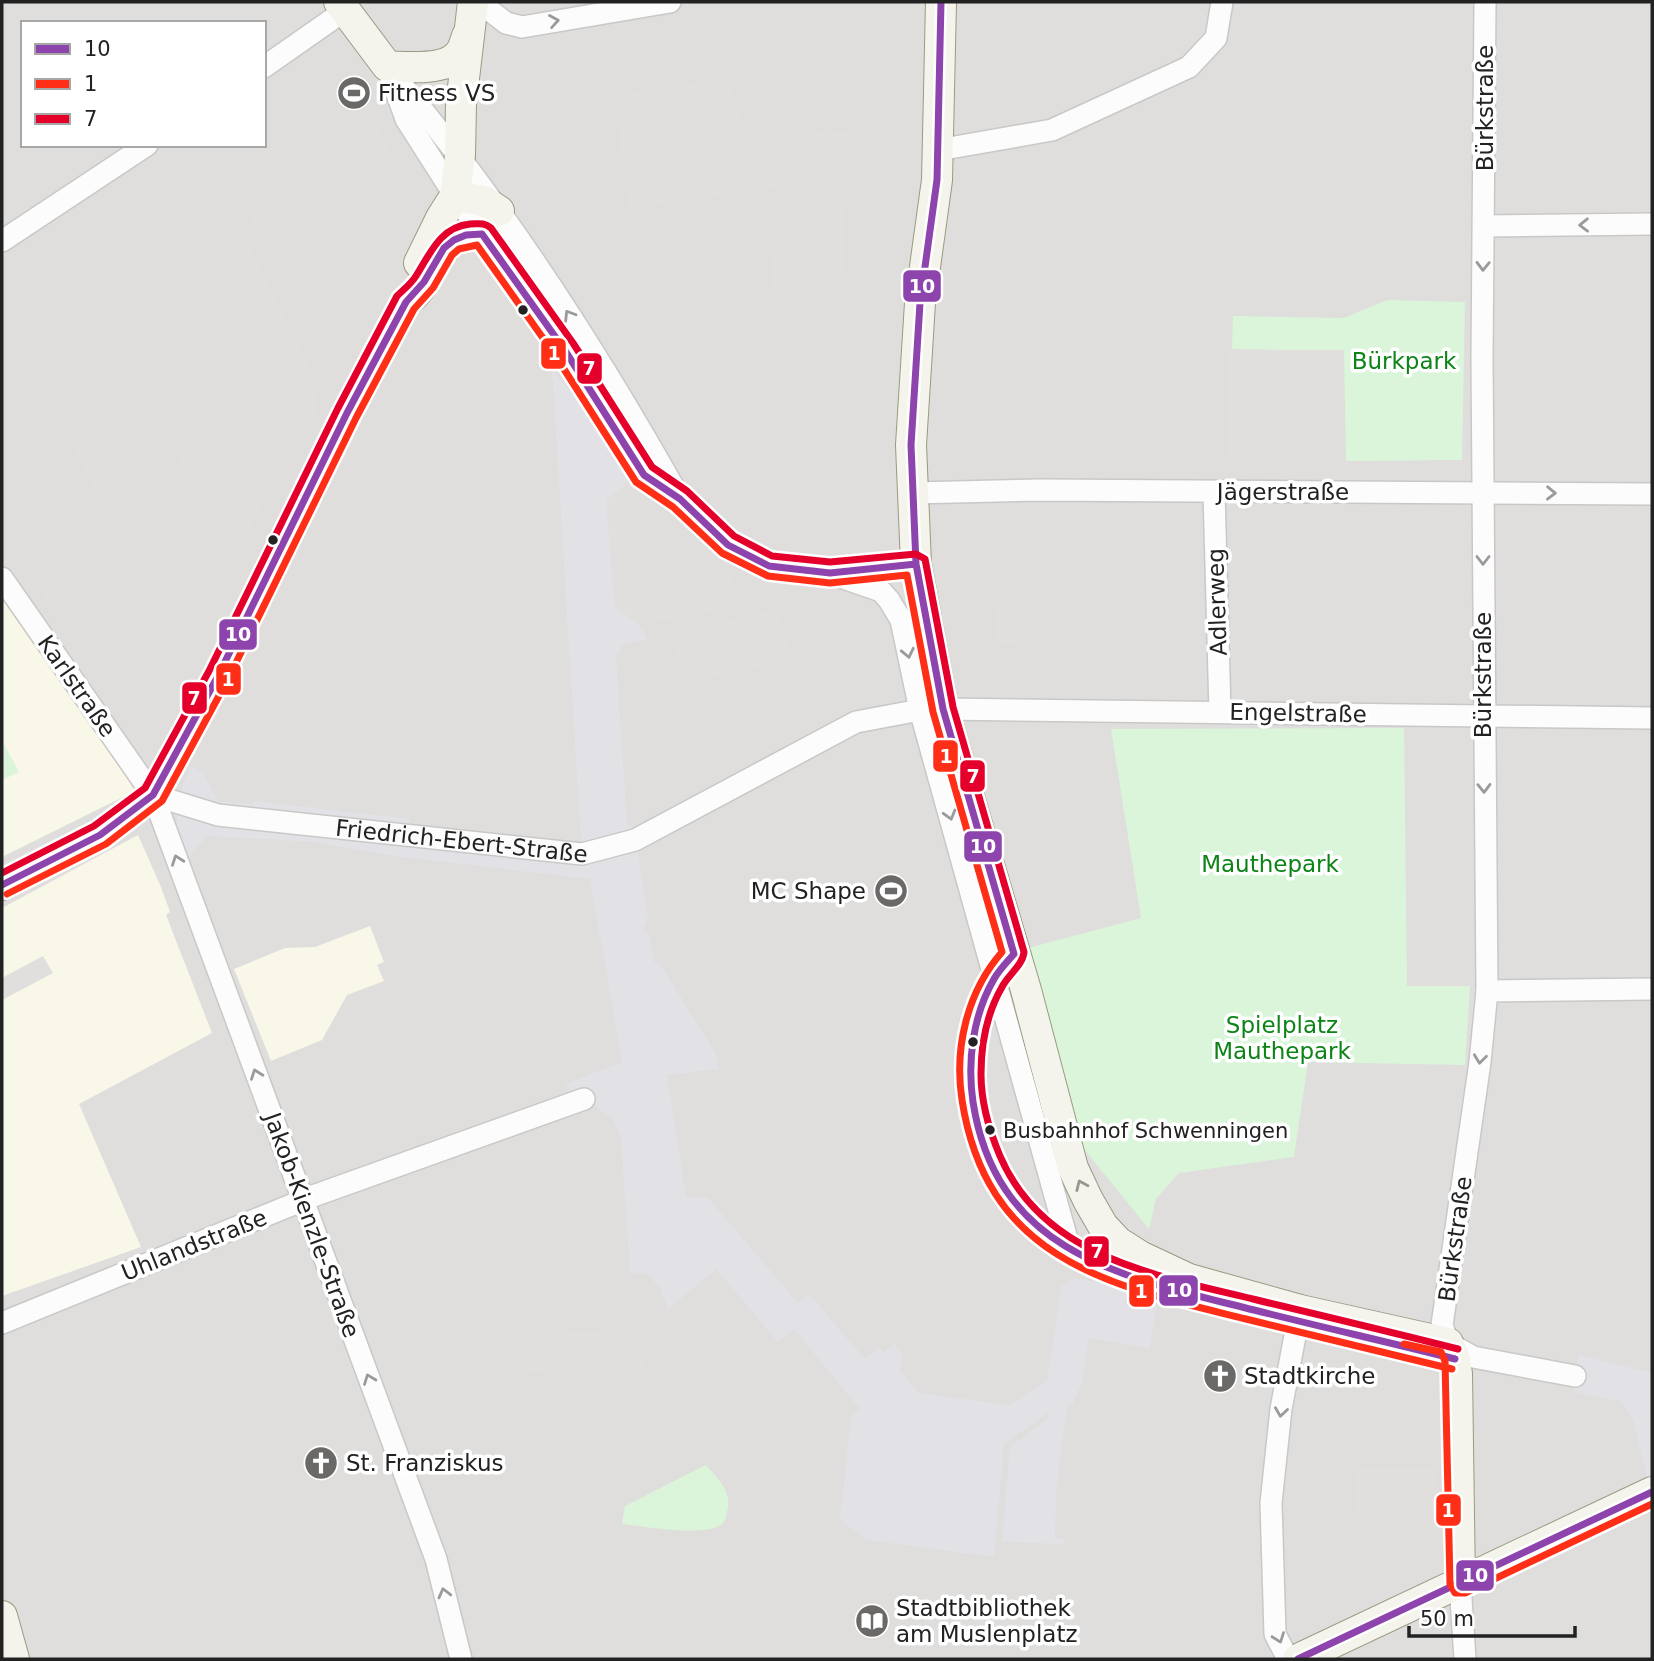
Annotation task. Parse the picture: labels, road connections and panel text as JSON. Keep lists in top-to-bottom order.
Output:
{
  "streets": {
    "street": [
      "Bürkstraße",
      "Jägerstraße",
      "Adlerweg",
      "Karlstraße",
      "Engelstraße",
      "Friedrich-Ebert-Straße",
      "Jakob-Kienzle-Straße",
      "Uhlandstraße"
    ]
  },
  "crossings": [
    ["Bürkstraße", "Jägerstraße"],
    ["Bürkstraße", "Engelstraße"],
    ["Jägerstraße", "Adlerweg"],
    ["Adlerweg", "Engelstraße"],
    ["Karlstraße", "Friedrich-Ebert-Straße"],
    ["Karlstraße", "Jakob-Kienzle-Straße"],
    ["Engelstraße", "Friedrich-Ebert-Straße"],
    ["Friedrich-Ebert-Straße", "Jakob-Kienzle-Straße"],
    ["Jakob-Kienzle-Straße", "Uhlandstraße"]
  ],
  "one_way": ["Bürkstraße", "Jakob-Kienzle-Straße"],
  "parks": ["Bürkpark", "Mauthepark", "Spielplatz Mauthepark"],
  "places": {
    "sports": ["Fitness VS", "MC Shape"],
    "other": ["Busbahnhof Schwenningen"],
    "church": ["Stadtkirche", "St. Franziskus"],
    "library": ["Stadtbibliothek am Muslenplatz"]
  },
  "lines": ["transit line 10", "transit line 7", "transit line 1"],
  "legend": ["10", "1", "7"],
  "scale_bar": "50 m"
}
